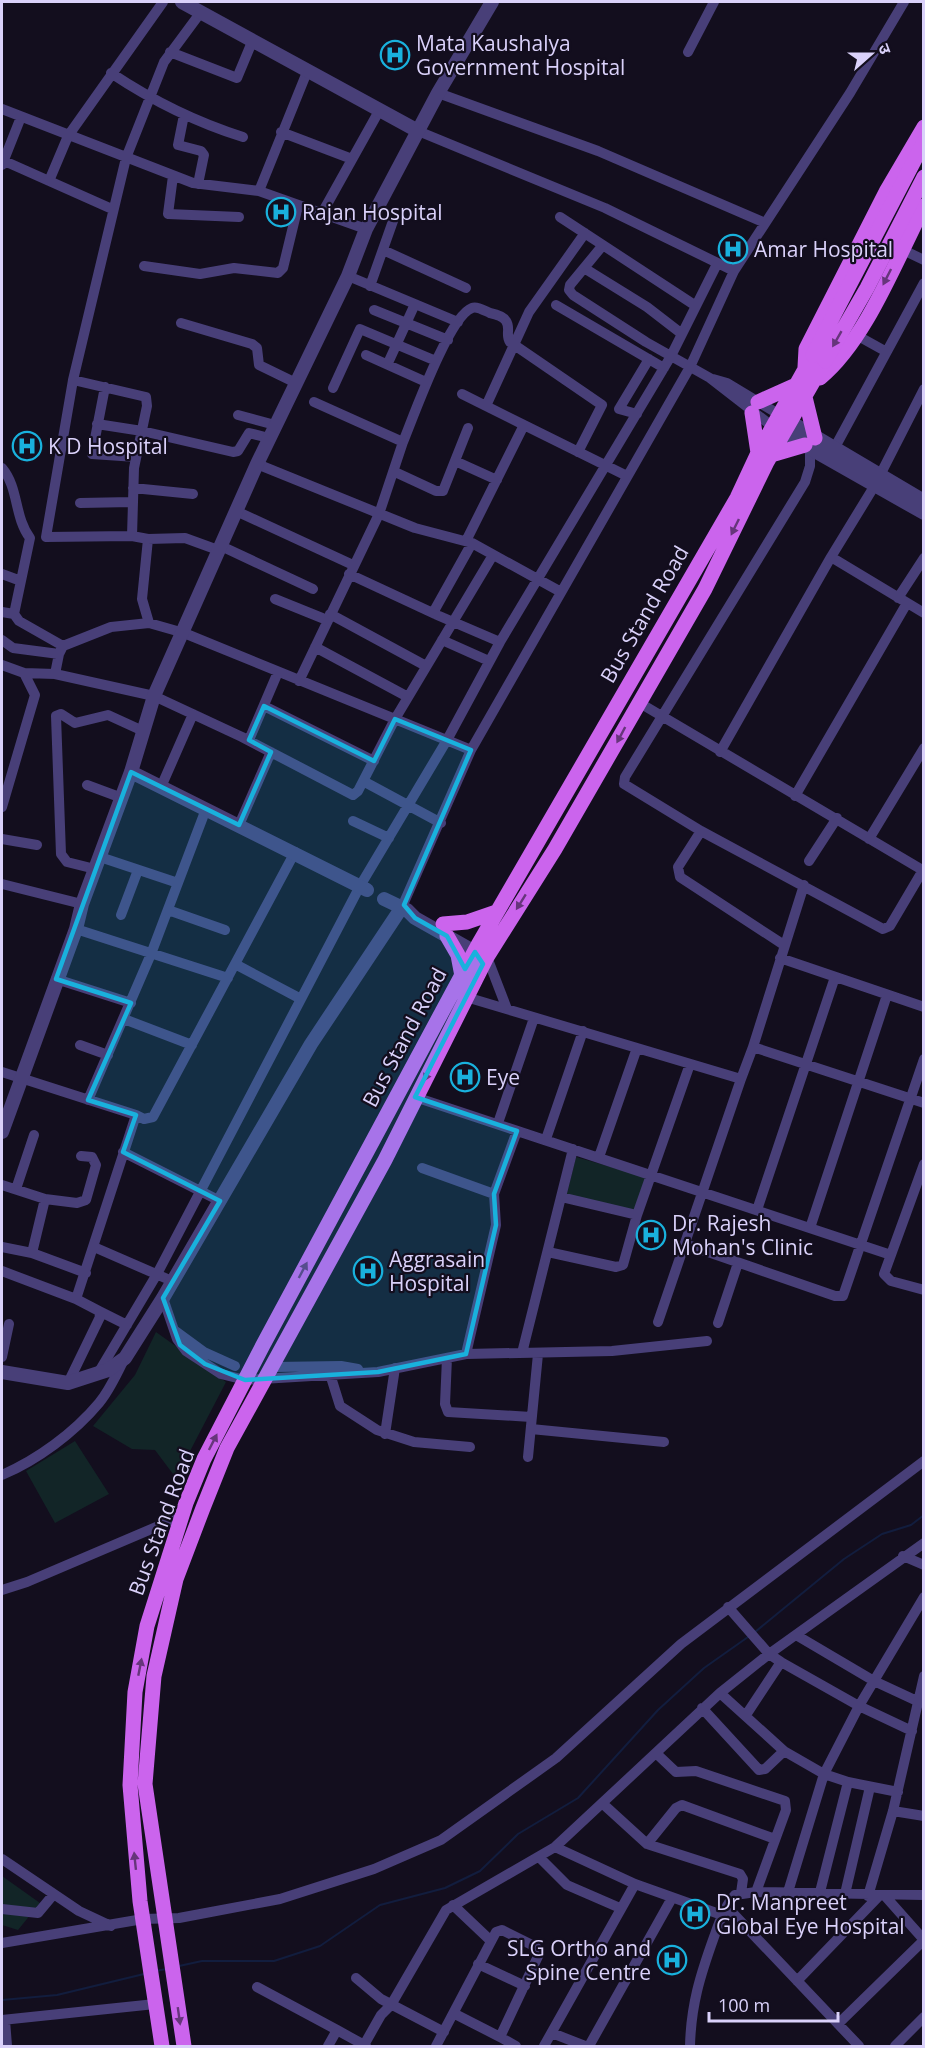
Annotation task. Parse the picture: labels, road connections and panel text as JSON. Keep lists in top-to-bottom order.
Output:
{
  "streets": {
    "main road": ["Bus Stand Road"]
  },
  "places": {
    "hospital": [
      "Mata Kaushalya Government Hospital",
      "Rajan Hospital",
      "Amar Hospital",
      "K D Hospital",
      "Eye",
      "Dr. Rajesh Mohan's Clinic",
      "Aggrasain Hospital",
      "Dr. Manpreet Global Eye Hospital",
      "SLG Ortho and Spine Centre"
    ]
  },
  "scale_bar": "100 m",
  "north": "right"
}
